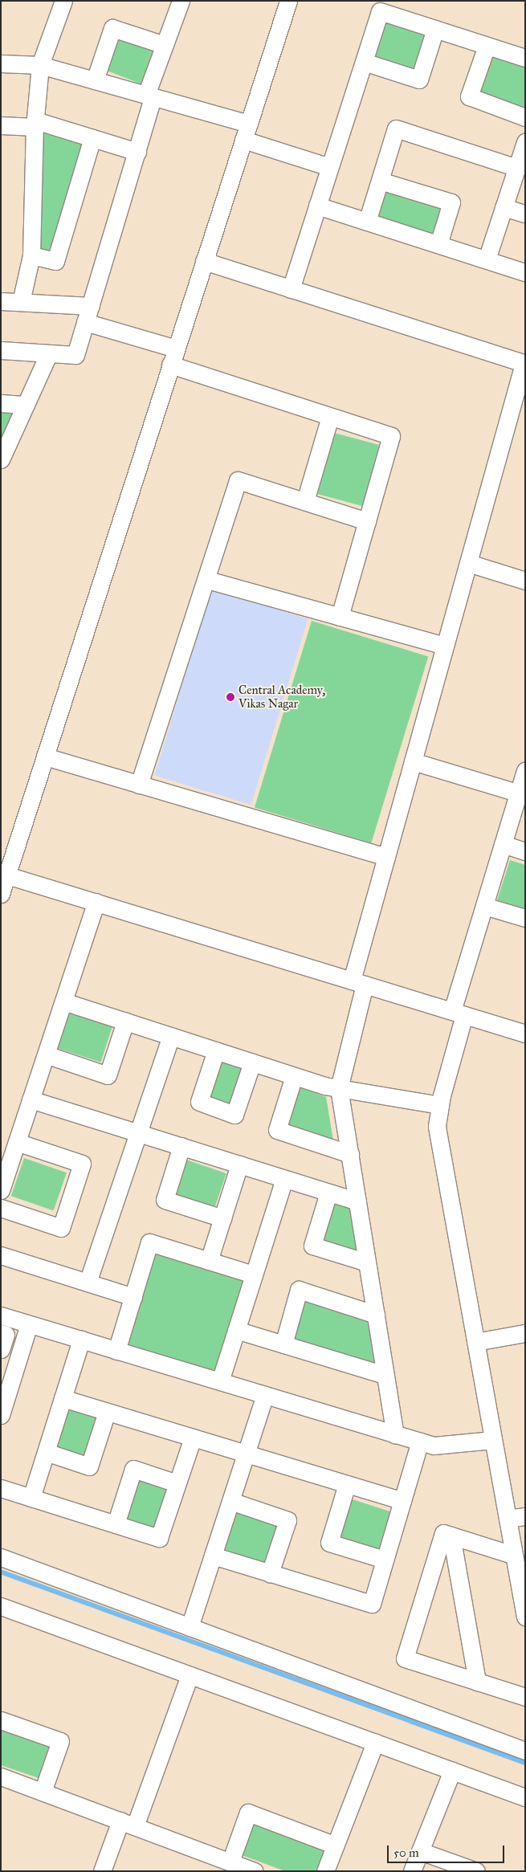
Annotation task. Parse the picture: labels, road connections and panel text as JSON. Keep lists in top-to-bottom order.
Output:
{
  "places": ["Central Academy, Vikas Nagar"],
  "scale_bar": "50 m"
}
